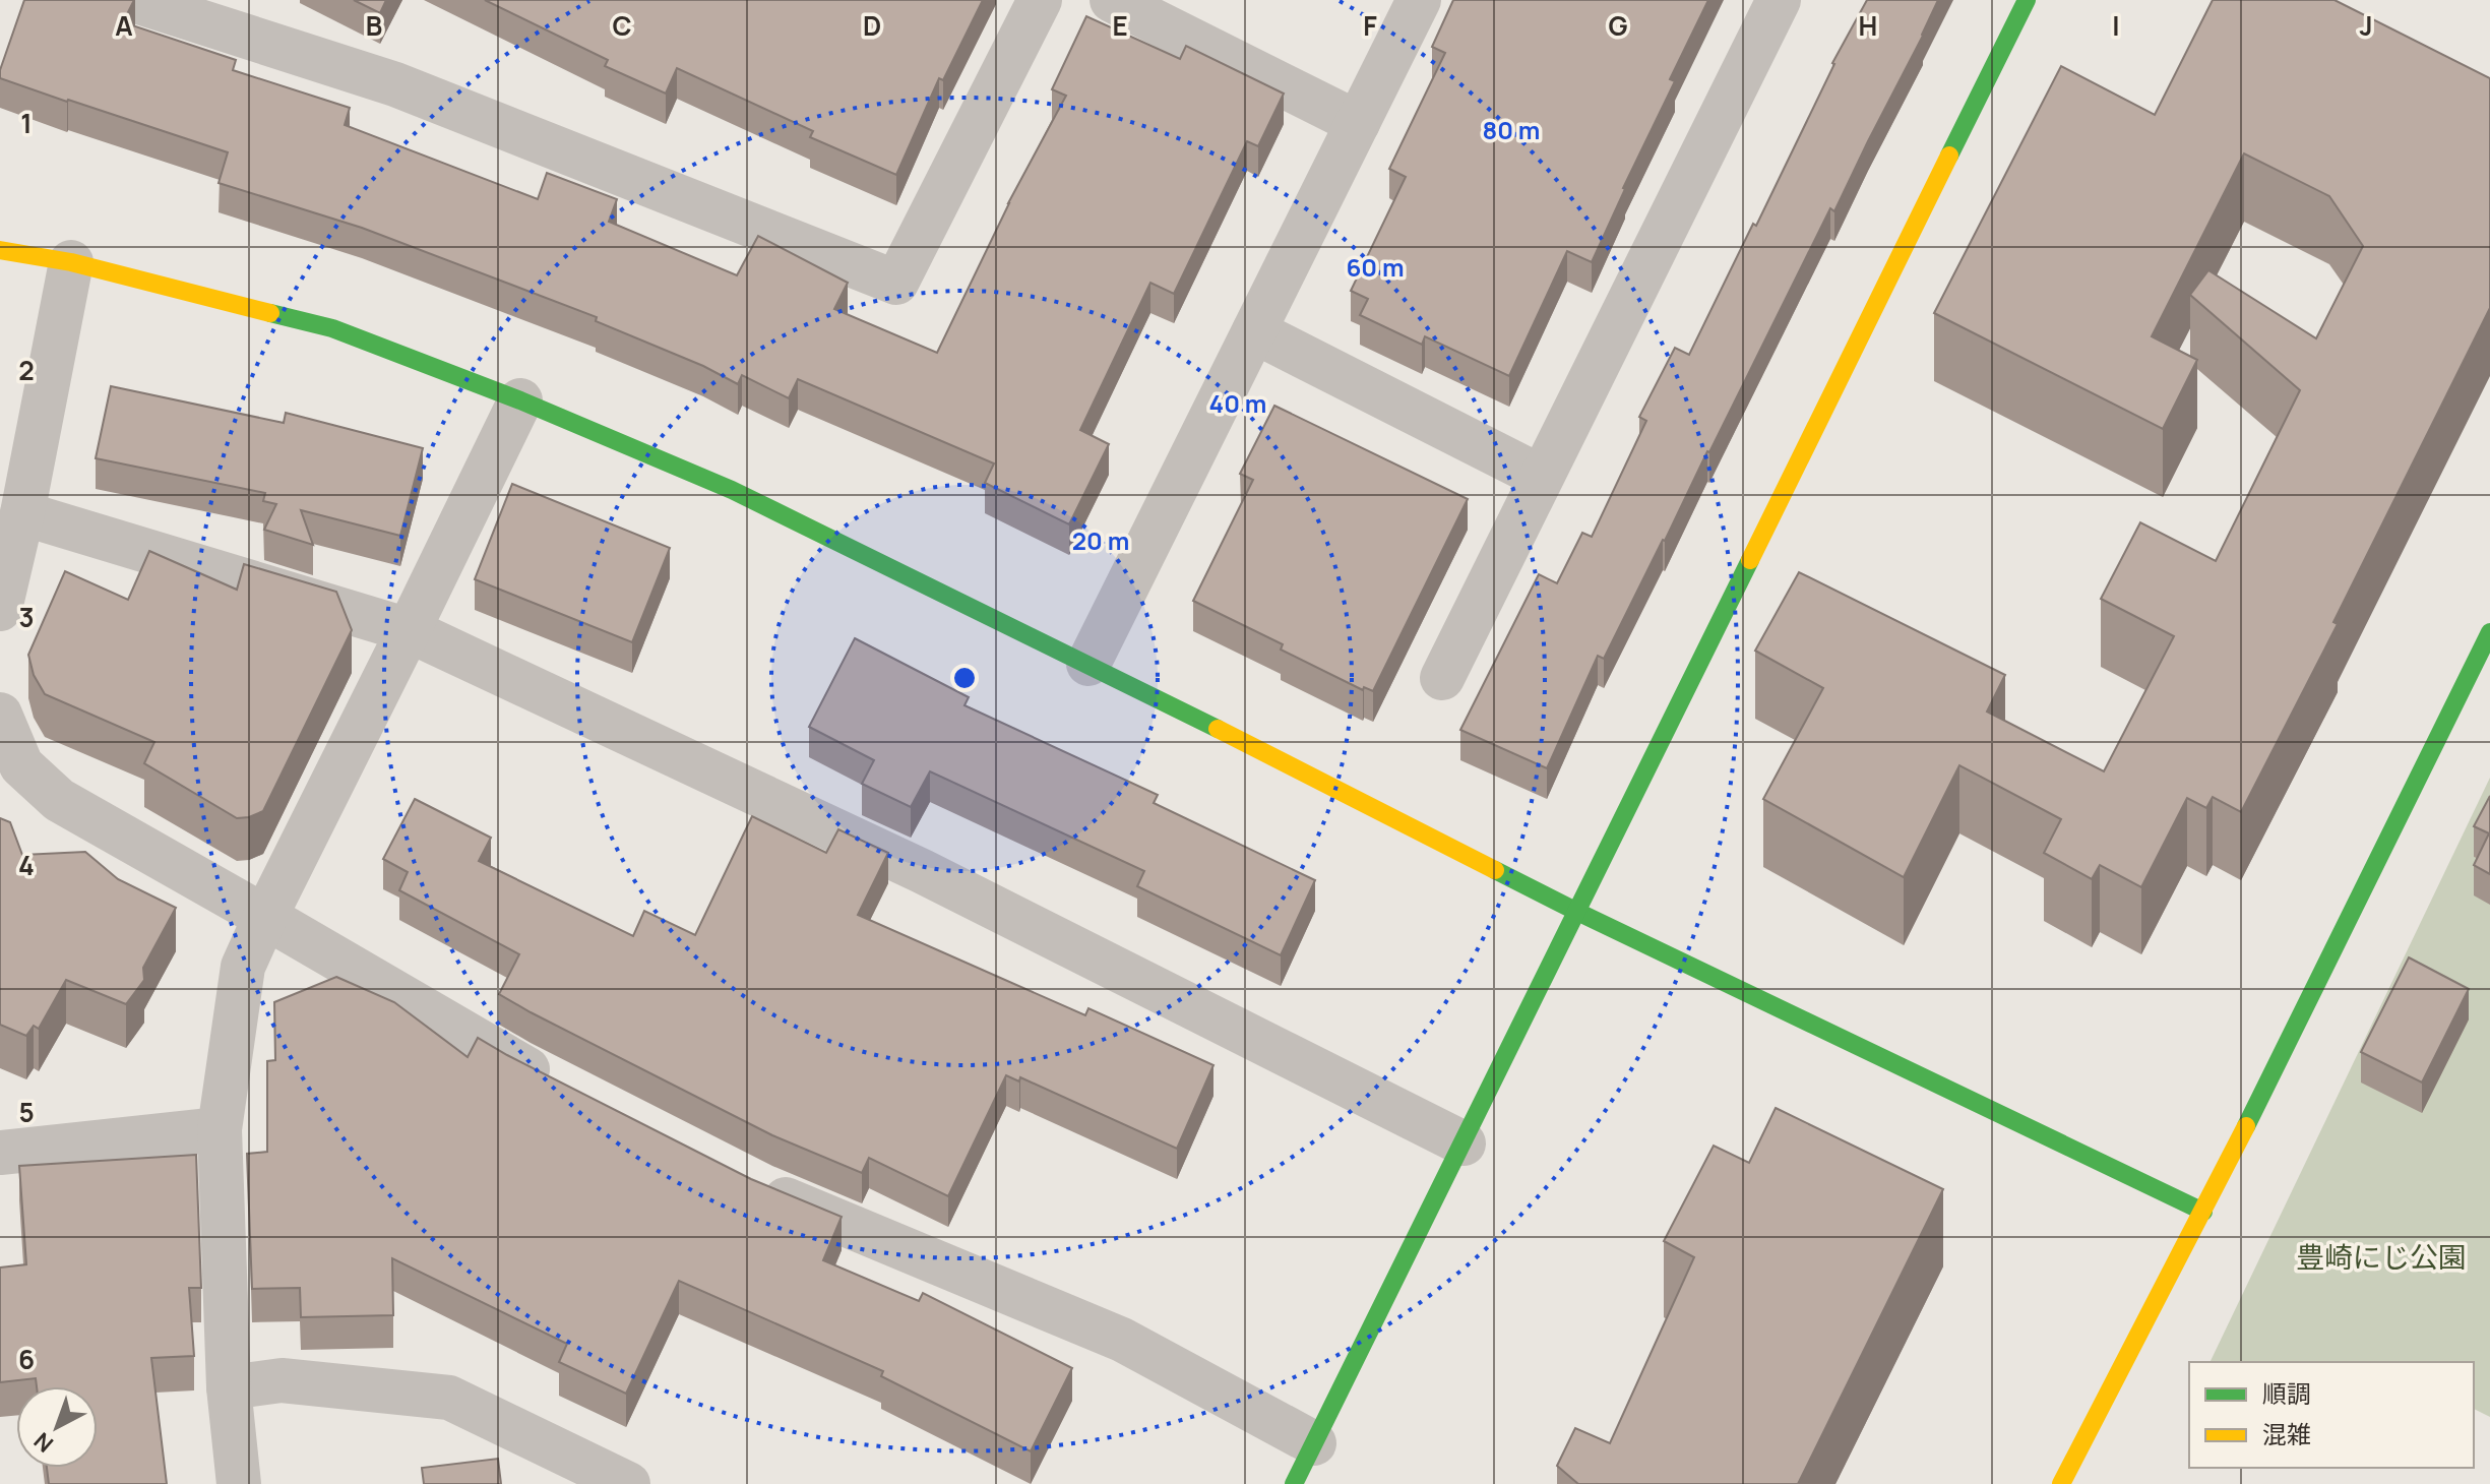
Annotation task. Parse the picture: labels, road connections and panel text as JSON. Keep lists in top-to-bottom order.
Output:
{
  "parks": ["豊崎にじ公園"],
  "legend": ["順調", "混雑"],
  "north": "bottom left",
  "grid": {
    "columns": [
      "A",
      "B",
      "C",
      "D",
      "E",
      "F",
      "G",
      "H",
      "I",
      "J"
    ],
    "rows": [
      "1",
      "2",
      "3",
      "4",
      "5",
      "6"
    ]
  },
  "rings": [
    "80 m",
    "60 m",
    "40 m",
    "20 m"
  ]
}
